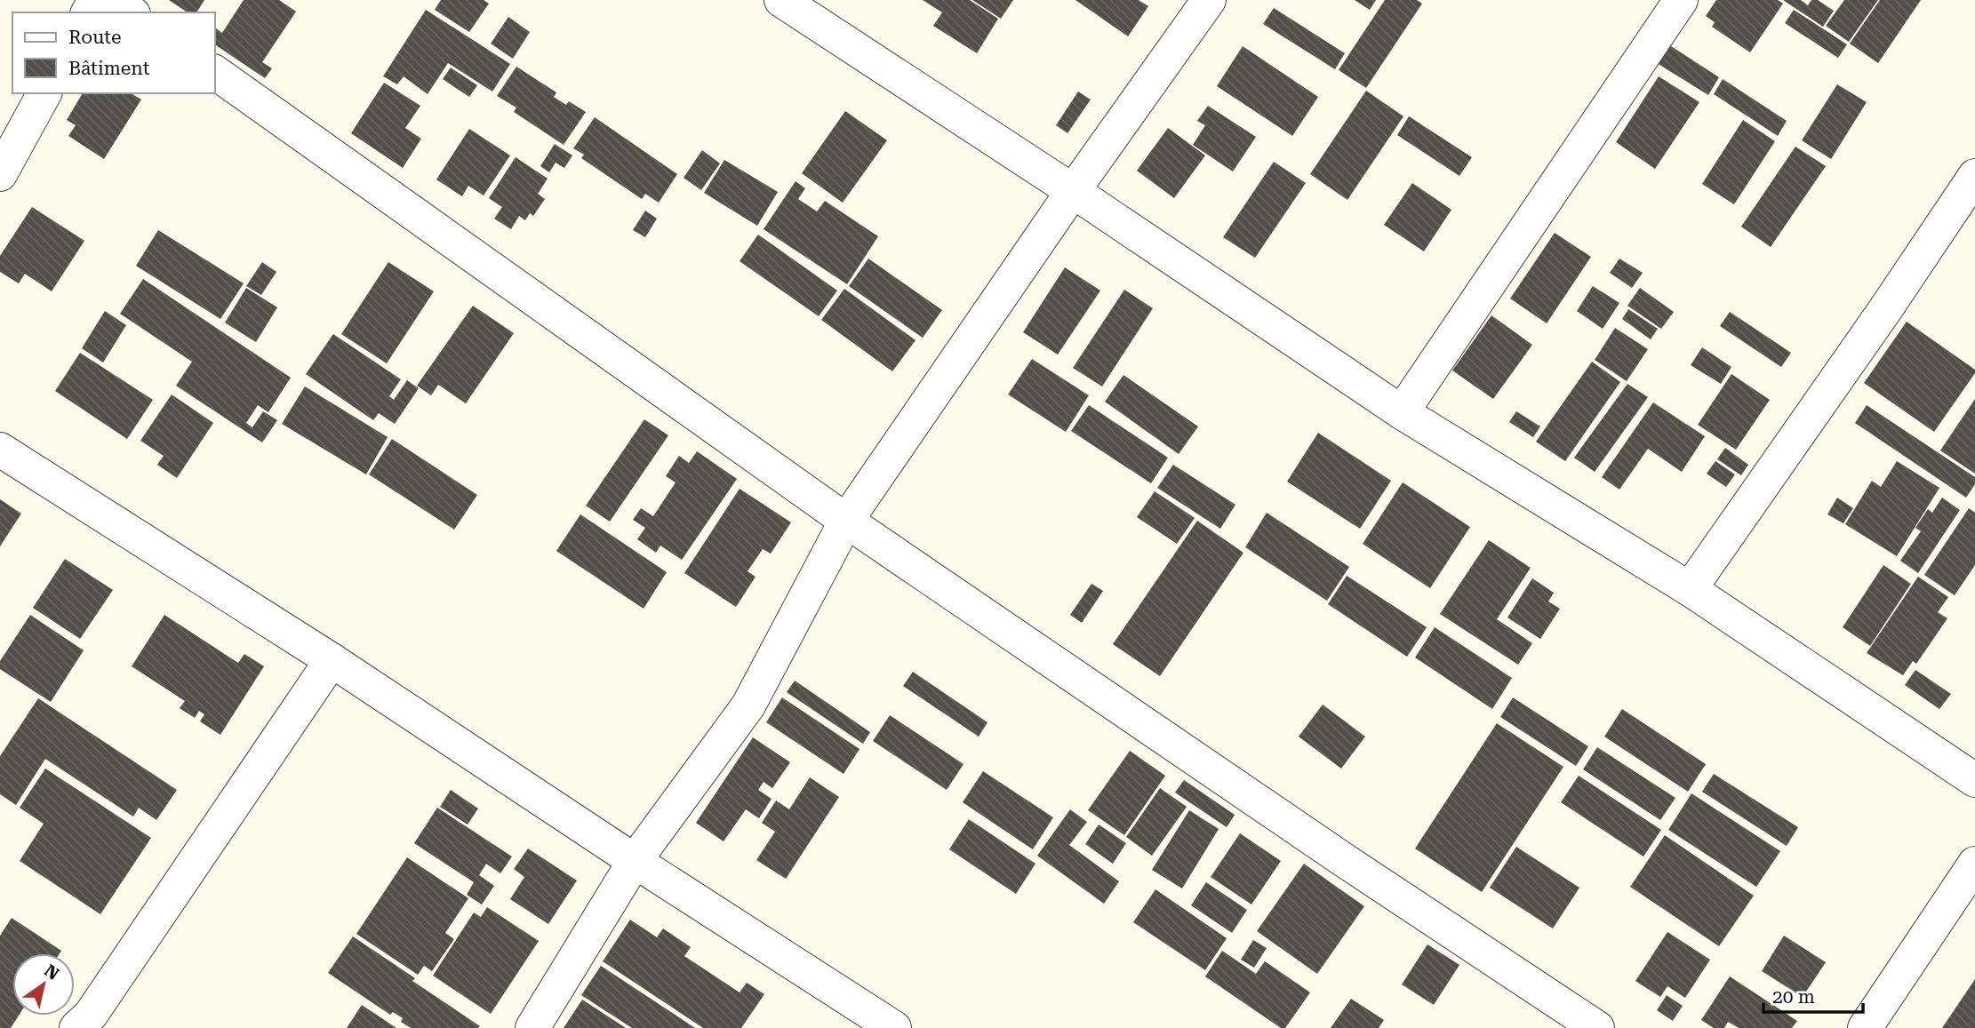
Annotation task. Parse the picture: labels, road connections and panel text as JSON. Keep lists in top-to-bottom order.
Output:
{
  "legend": ["Route", "Bâtiment"],
  "scale_bar": "20 m",
  "north": "top right"
}
